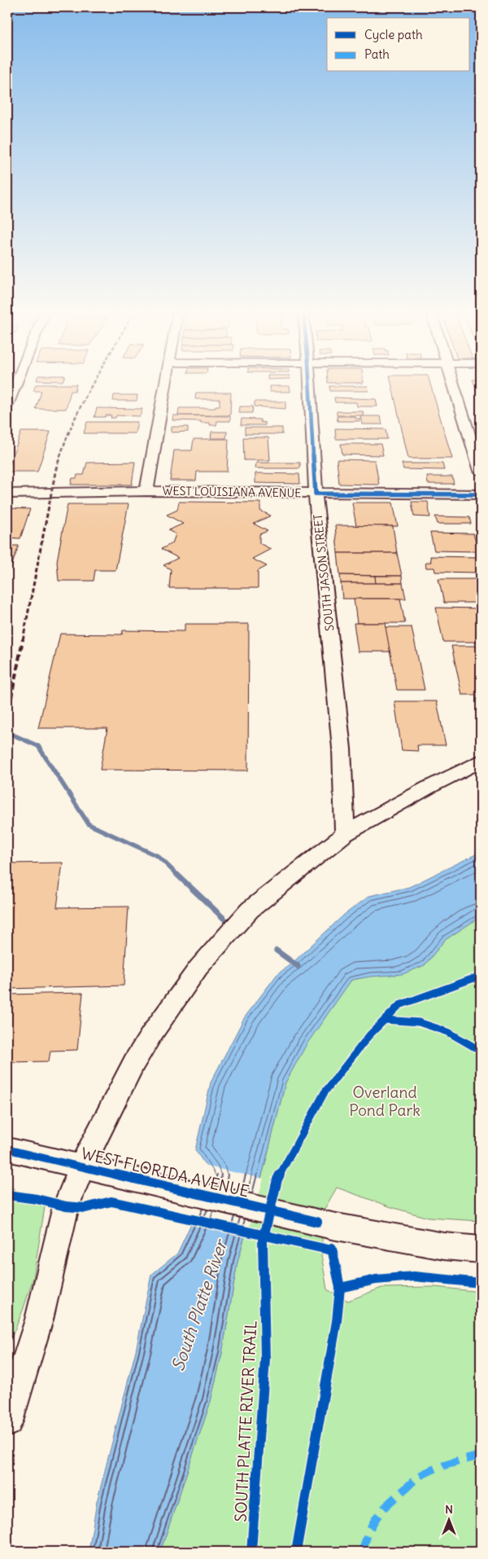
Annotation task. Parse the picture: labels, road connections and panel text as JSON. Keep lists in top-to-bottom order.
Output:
{
  "streets": {
    "street": ["WEST LOUISIANA AVENUE", "SOUTH JASON STREET", "WEST FLORIDA AVENUE"],
    "cycle path": ["SOUTH PLATTE RIVER TRAIL"]
  },
  "crossings": [
    ["WEST LOUISIANA AVENUE", "SOUTH JASON STREET"]
  ],
  "water": ["South Platte River"],
  "parks": ["Overland Pond Park"],
  "legend": ["Cycle path", "Path"],
  "north": "top"
}
